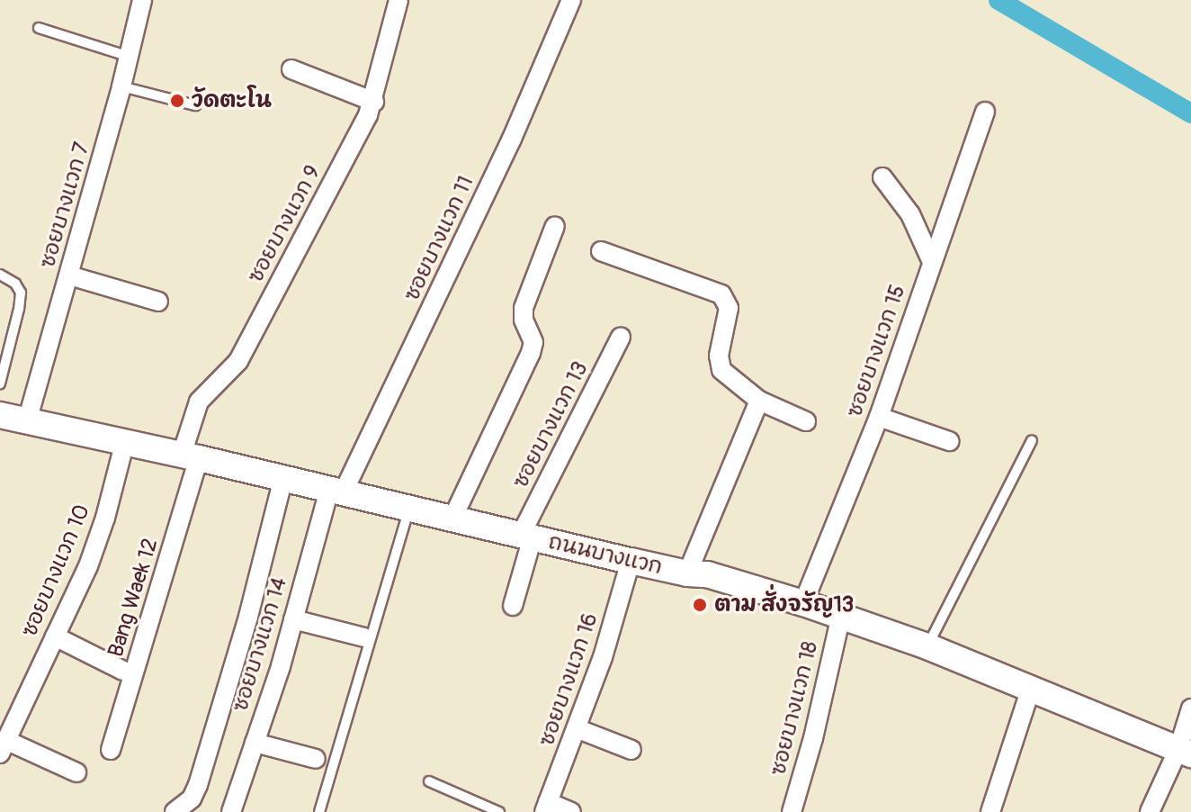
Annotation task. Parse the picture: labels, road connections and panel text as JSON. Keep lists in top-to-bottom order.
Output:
{
  "streets": {
    "main road": ["ถนนบางแวก"],
    "street": [
      "ซอยบางแวก 7",
      "ซอยบางแวก 9",
      "ซอยบางแวก 11",
      "ซอยบางแวก 15",
      "ซอยบางแวก 13",
      "ซอยบางแวก 10",
      "Bang Waek 12",
      "ซอยบางแวก 14",
      "ซอยบางแวก 16",
      "ซอยบางแวก 18"
    ]
  },
  "crossings": [
    ["ซอยบางแวก 7", "ถนนบางแวก"],
    ["ซอยบางแวก 9", "ถนนบางแวก"],
    ["ซอยบางแวก 9", "Bang Waek 12"],
    ["ซอยบางแวก 11", "ถนนบางแวก"],
    ["ซอยบางแวก 11", "ซอยบางแวก 14"],
    ["ซอยบางแวก 15", "ถนนบางแวก"],
    ["ซอยบางแวก 13", "ถนนบางแวก"],
    ["ถนนบางแวก", "ซอยบางแวก 10"],
    ["ถนนบางแวก", "Bang Waek 12"],
    ["ถนนบางแวก", "ซอยบางแวก 14"],
    ["ถนนบางแวก", "ซอยบางแวก 16"],
    ["ถนนบางแวก", "ซอยบางแวก 18"]
  ],
  "places": ["วัดตะโน", "ตาม สั่งจรัญ13"]
}
